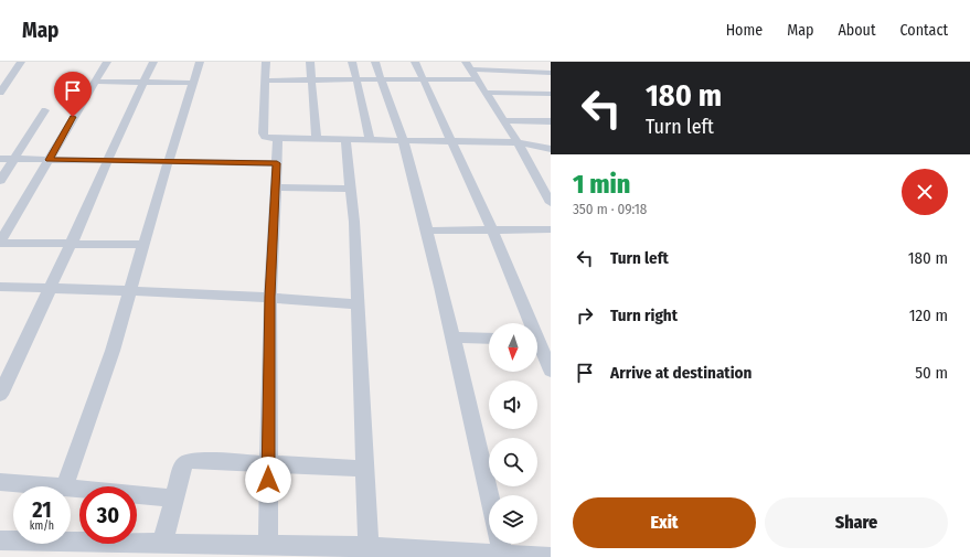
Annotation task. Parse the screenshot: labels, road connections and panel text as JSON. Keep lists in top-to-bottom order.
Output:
{
  "north": "bottom",
  "page": {
    "header": "Map",
    "nav": [
      "Home",
      "Map",
      "About",
      "Contact"
    ],
    "turn": ["180 m", "Turn left"],
    "heading": ["1 min", "350 m · 09:18"],
    "list": [
      {
        "name": "Turn left",
        "value": "180 m"
      },
      {
        "name": "Turn right",
        "value": "120 m"
      },
      {
        "name": "Arrive at destination",
        "value": "50 m"
      }
    ],
    "speed": "21 km/h",
    "limit": "30",
    "buttons": ["Exit", "Share"]
  }
}
